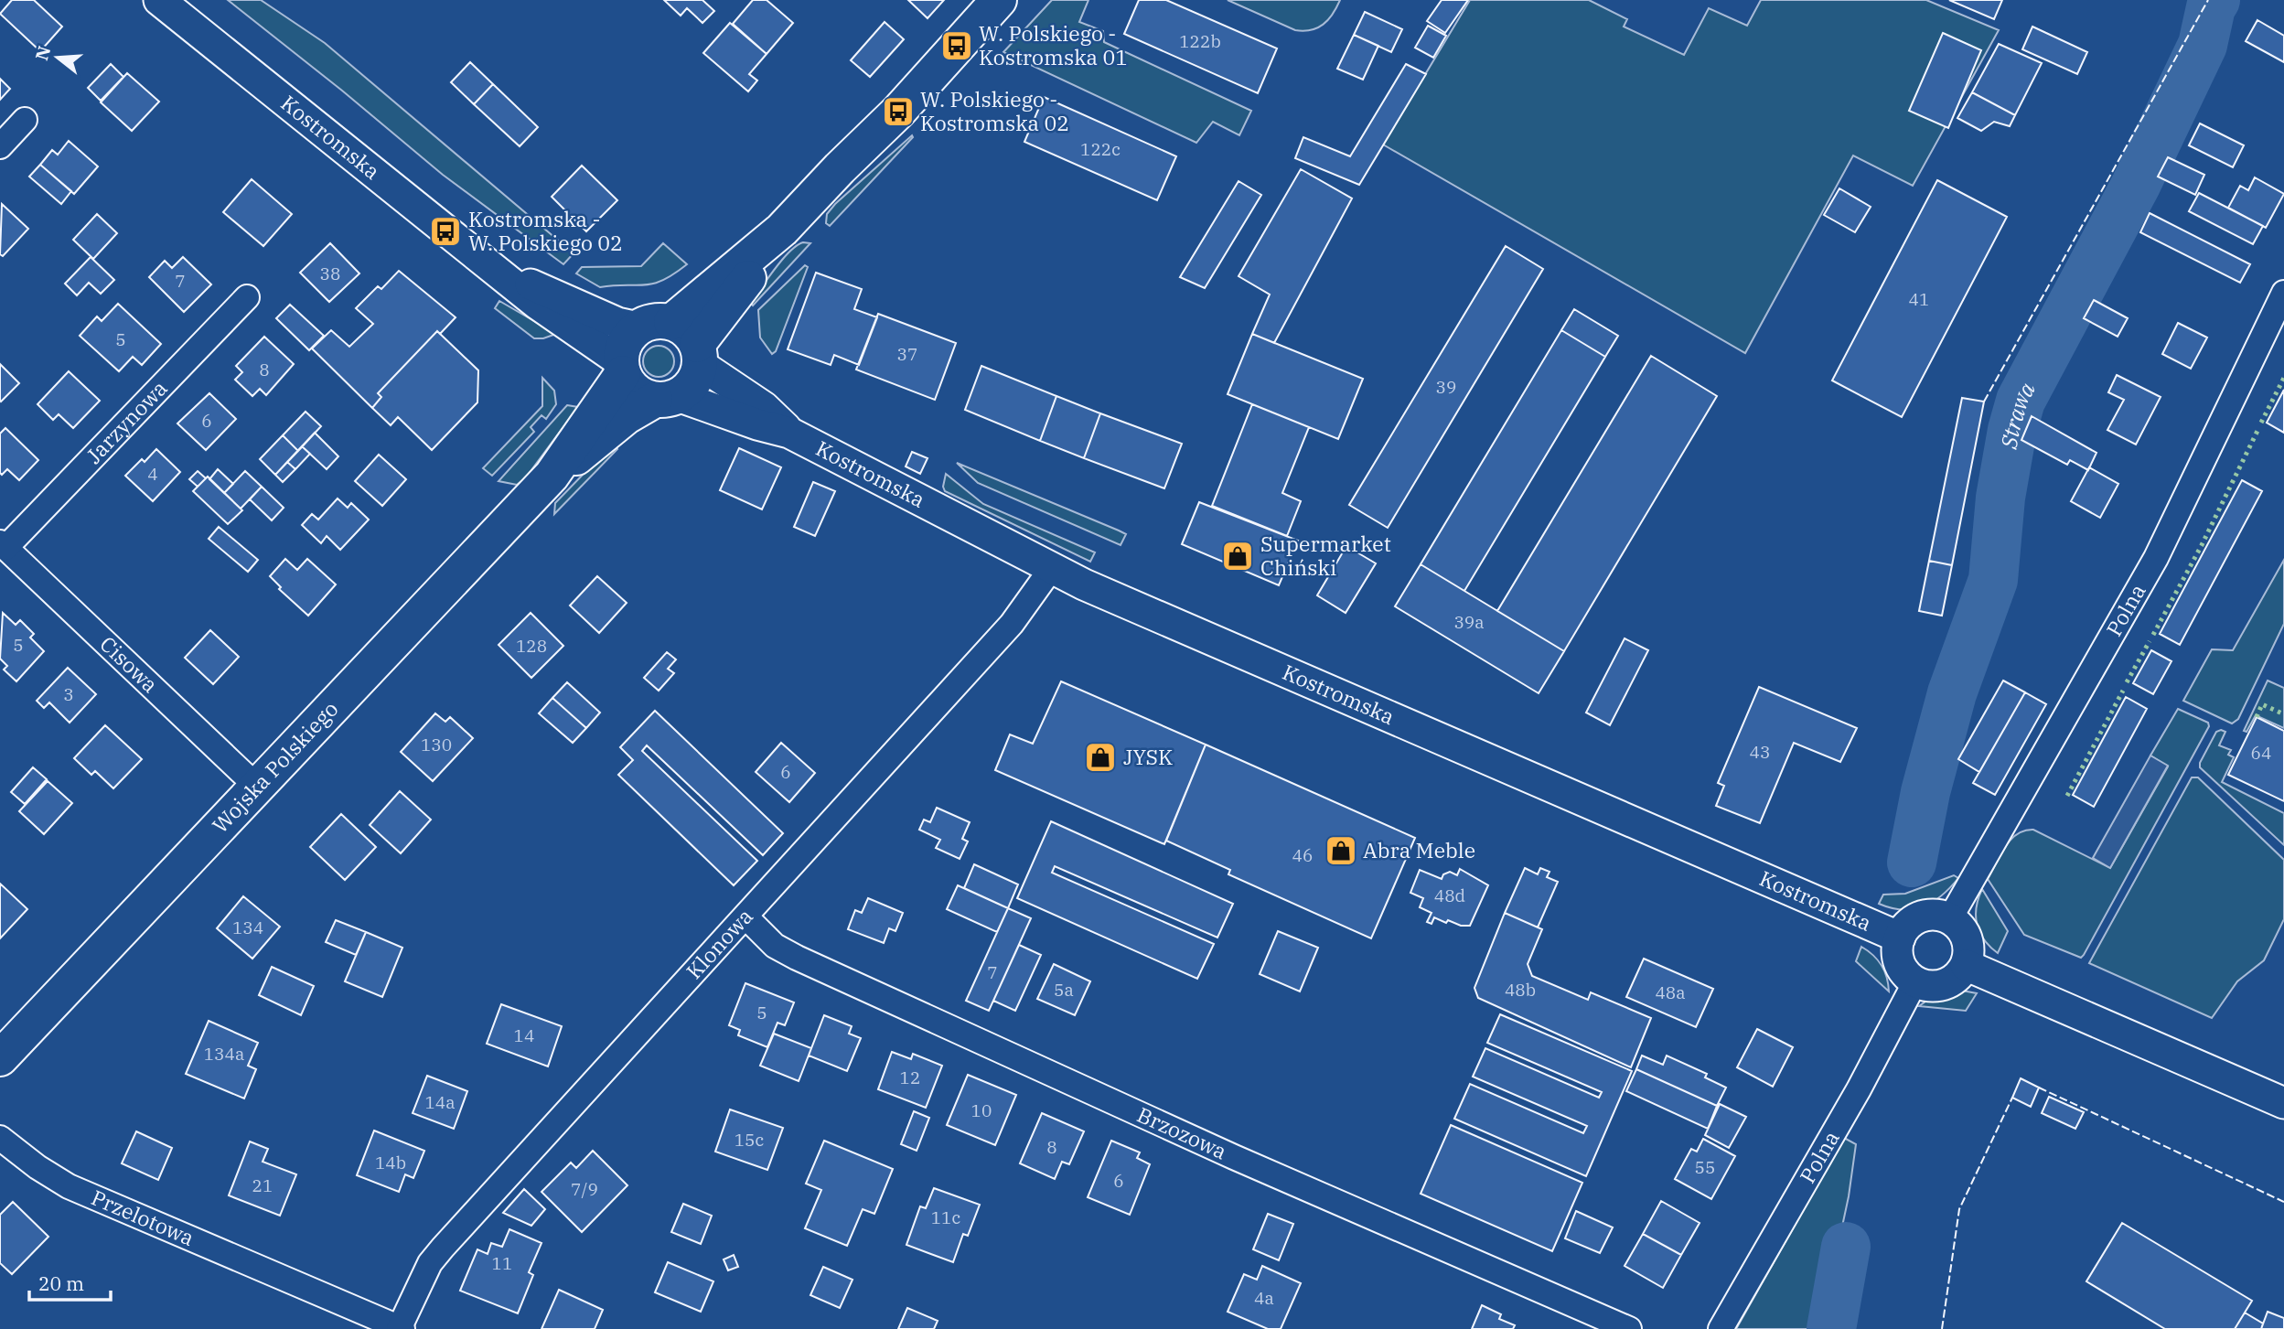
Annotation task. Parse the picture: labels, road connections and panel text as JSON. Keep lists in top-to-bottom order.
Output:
{
  "streets": {
    "main road": ["Wojska Polskiego"],
    "street": [
      "Kostromska",
      "Jarzynowa",
      "Polna",
      "Cisowa",
      "Klonowa",
      "Brzozowa",
      "Przelotowa"
    ]
  },
  "crossings": [
    ["Kostromska", "Polna"],
    ["Kostromska", "Wojska Polskiego"],
    ["Kostromska", "Klonowa"],
    ["Jarzynowa", "Cisowa"],
    ["Cisowa", "Wojska Polskiego"],
    ["Klonowa", "Brzozowa"],
    ["Klonowa", "Przelotowa"]
  ],
  "water": ["Strawa"],
  "places": {
    "bus stop": ["W. Polskiego - Kostromska 01", "W. Polskiego - Kostromska 02", "Kostromska - W. Polskiego 02"],
    "shop": ["Supermarket Chiński", "JYSK", "Abra Meble"]
  },
  "house_numbers": [
    "122b",
    "122c",
    "38",
    "7",
    "41",
    "5",
    "37",
    "8",
    "39",
    "6",
    "4",
    "39a",
    "5",
    "128",
    "3",
    "130",
    "43",
    "64",
    "6",
    "46",
    "48d",
    "134",
    "7",
    "5a",
    "48b",
    "48a",
    "5",
    "14",
    "134a",
    "12",
    "14a",
    "10",
    "15c",
    "8",
    "14b",
    "55",
    "6",
    "21",
    "7/9",
    "11c",
    "11",
    "4a"
  ],
  "scale_bar": "20 m",
  "north": "left"
}
